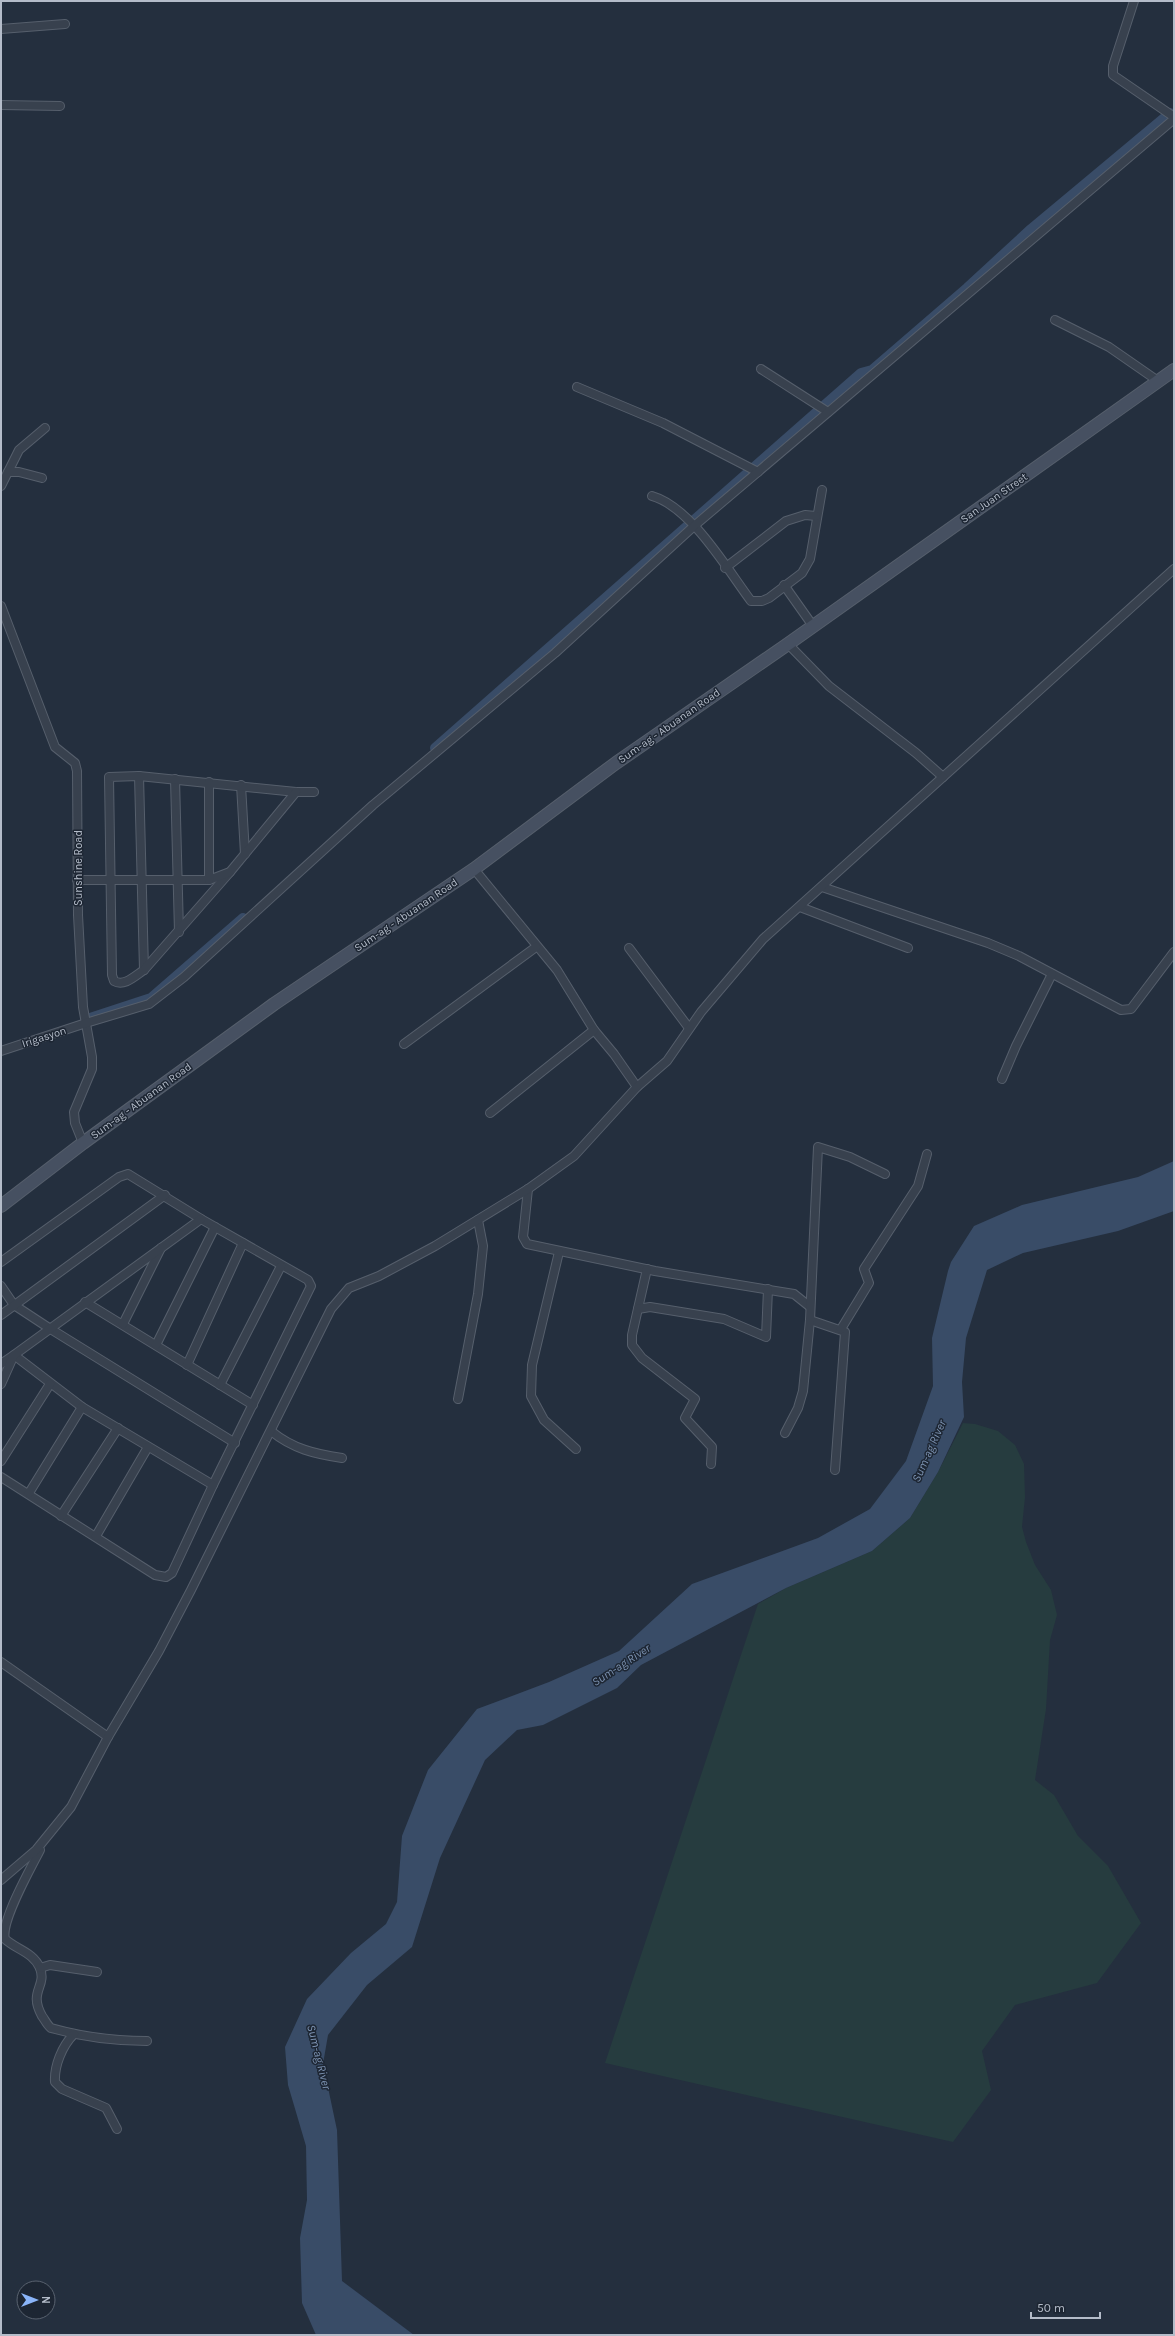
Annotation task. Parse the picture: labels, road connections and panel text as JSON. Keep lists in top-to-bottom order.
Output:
{
  "streets": {
    "main road": ["San Juan Street", "Sum-ag - Abuanan Road"],
    "street": ["Sunshine Road", "Irigasyon"]
  },
  "crossings": [
    ["San Juan Street", "Sum-ag - Abuanan Road"],
    ["Sum-ag - Abuanan Road", "Sunshine Road"],
    ["Sunshine Road", "Irigasyon"]
  ],
  "water": ["Sum-ag River"],
  "scale_bar": "50 m",
  "north": "right"
}
